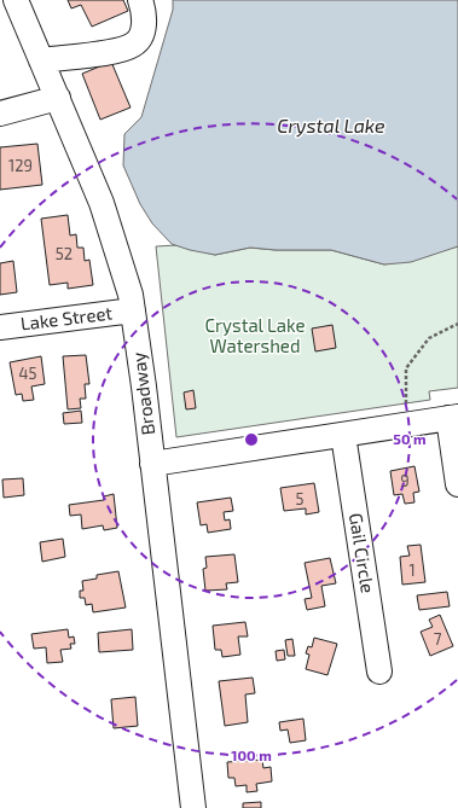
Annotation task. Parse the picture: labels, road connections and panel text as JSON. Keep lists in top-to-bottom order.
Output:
{
  "streets": {
    "street": ["Lake Street", "Broadway", "Gail Circle"]
  },
  "crossings": [
    ["Lake Street", "Broadway"]
  ],
  "water": ["Crystal Lake"],
  "parks": ["Crystal Lake Watershed"],
  "house_numbers": [
    "129",
    "52",
    "45",
    "9",
    "5",
    "1",
    "7"
  ],
  "rings": ["50 m", "100 m"]
}
